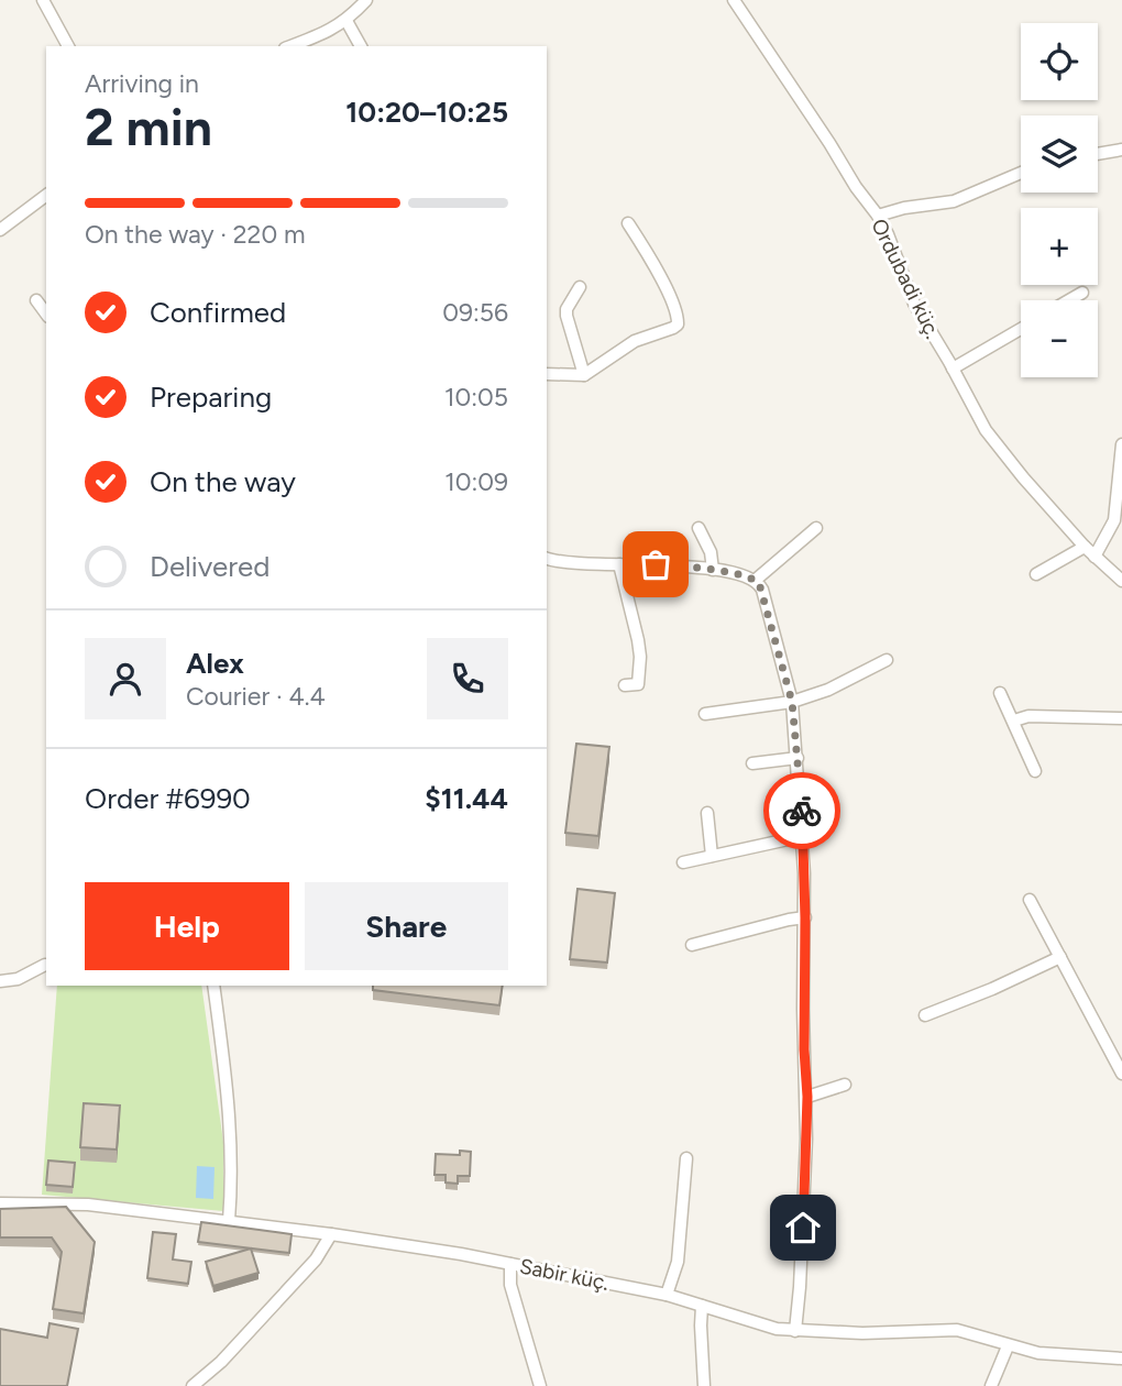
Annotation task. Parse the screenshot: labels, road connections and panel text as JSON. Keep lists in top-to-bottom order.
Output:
{
  "streets": {
    "street": ["Ordubadi küç.", "Sabir küç."]
  },
  "page": {
    "map_buttons": ["+", "−"],
    "heading": ["2 min", "Arriving in", "10:20–10:25"],
    "panel": [
      "Alex",
      "Courier · 4.4",
      "Order #6990",
      "$11.44"
    ],
    "bar": "On the way · 220 m",
    "list": [
      ["Confirmed", "09:56"],
      ["Preparing", "10:05"],
      ["On the way", "10:09"],
      "Delivered"
    ],
    "buttons": ["Help", "Share"]
  }
}
